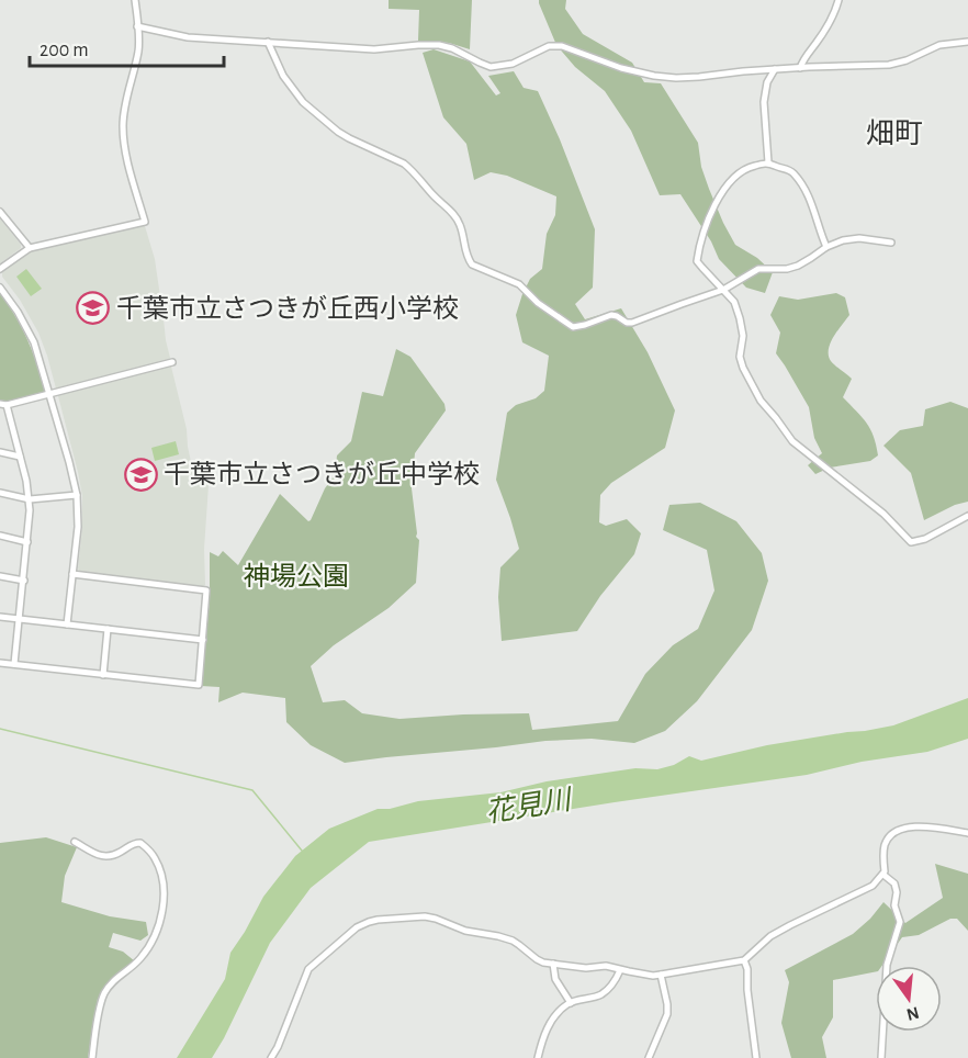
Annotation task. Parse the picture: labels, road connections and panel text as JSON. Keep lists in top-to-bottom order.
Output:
{
  "districts": ["畑町"],
  "water": ["花見川"],
  "parks": ["神場公園"],
  "places": {
    "school or university": ["千葉市立さつきが丘西小学校", "千葉市立さつきが丘中学校"]
  },
  "scale_bar": "200 m",
  "north": "bottom"
}
